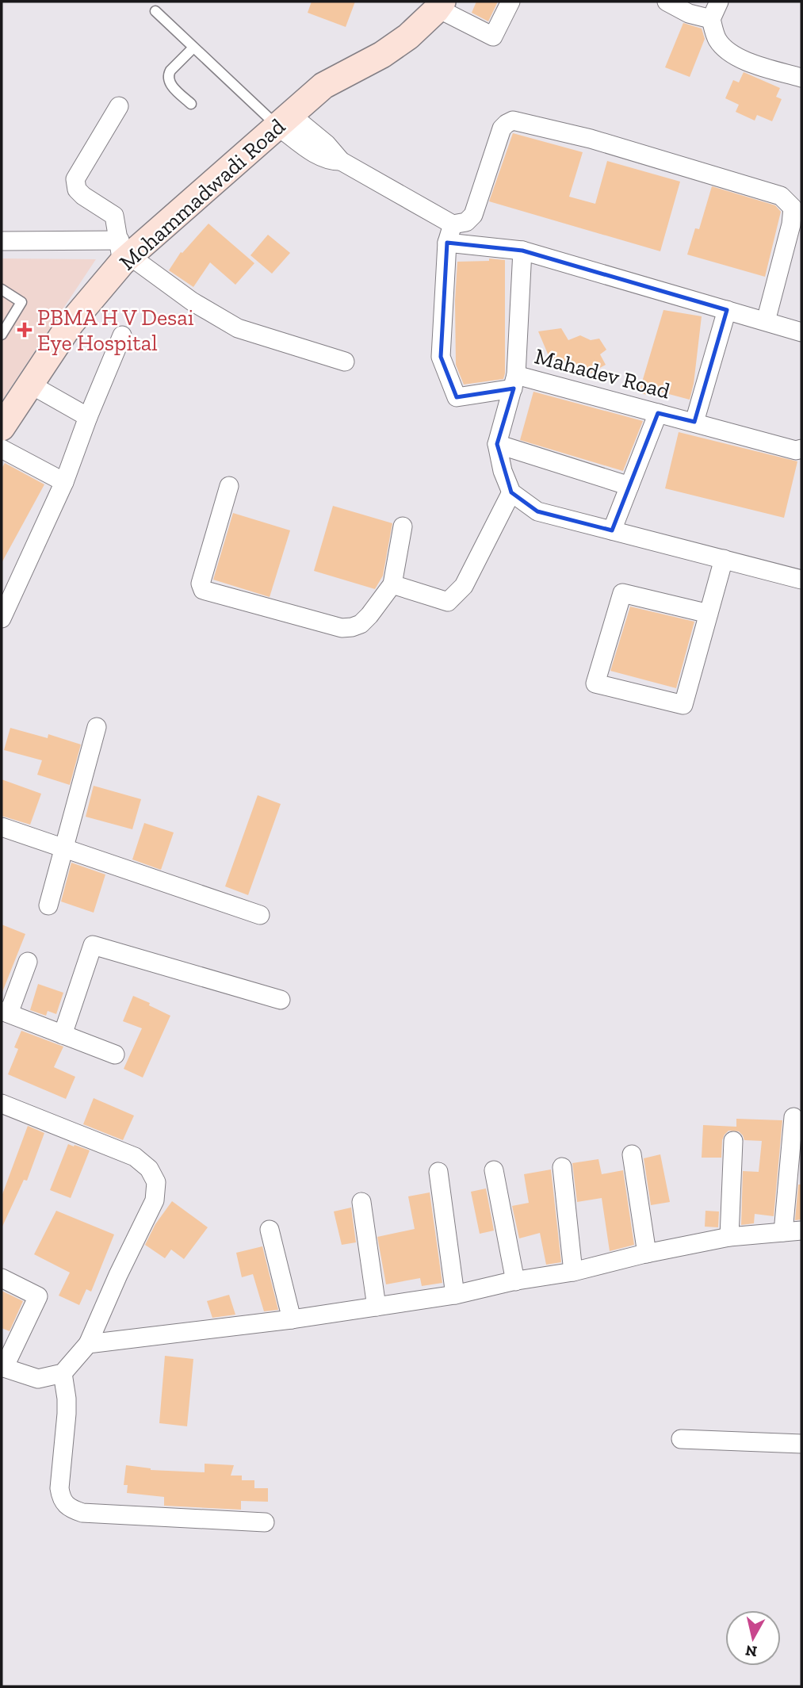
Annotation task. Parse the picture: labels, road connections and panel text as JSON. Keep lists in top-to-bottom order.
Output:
{
  "streets": {
    "main road": ["Mohammadwadi Road"],
    "street": ["Mahadev Road"]
  },
  "places": {
    "health": ["PBMA H V Desai Eye Hospital"]
  },
  "north": "bottom"
}
